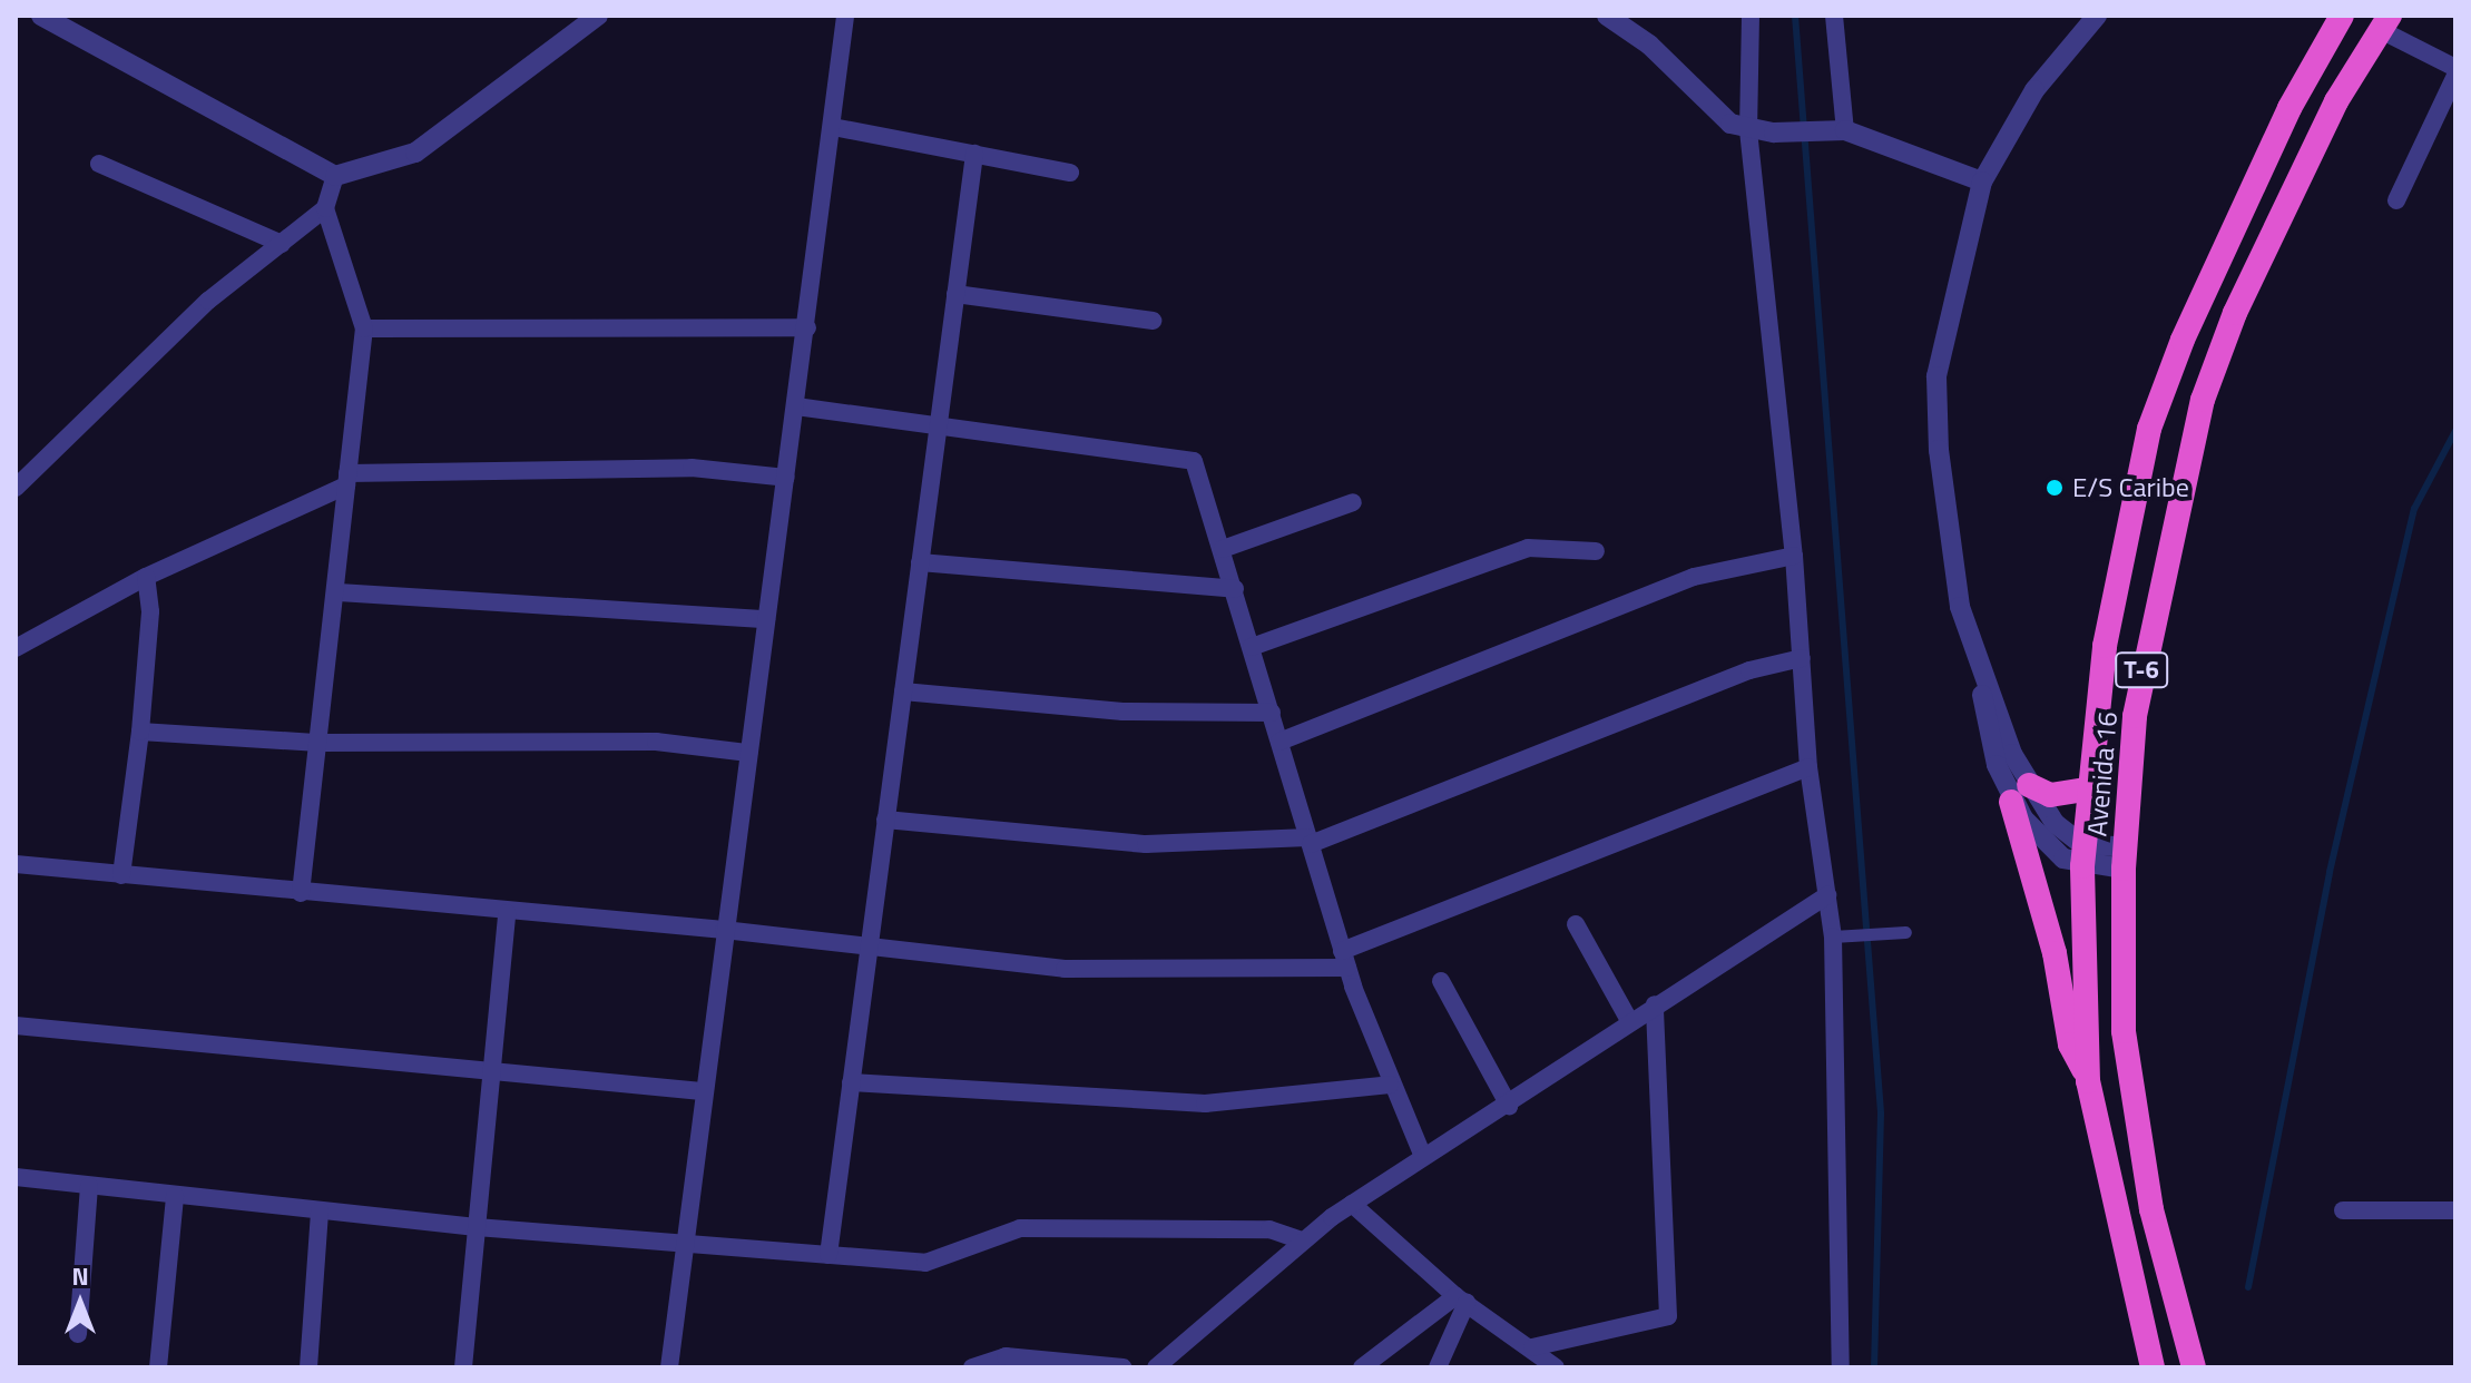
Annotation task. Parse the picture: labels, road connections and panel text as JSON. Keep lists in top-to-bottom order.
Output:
{
  "streets": {
    "highway": ["T-6", "Avenida 16"]
  },
  "crossings": [
    ["T-6", "Avenida 16"]
  ],
  "places": ["E/S Caribe"],
  "north": "top"
}
